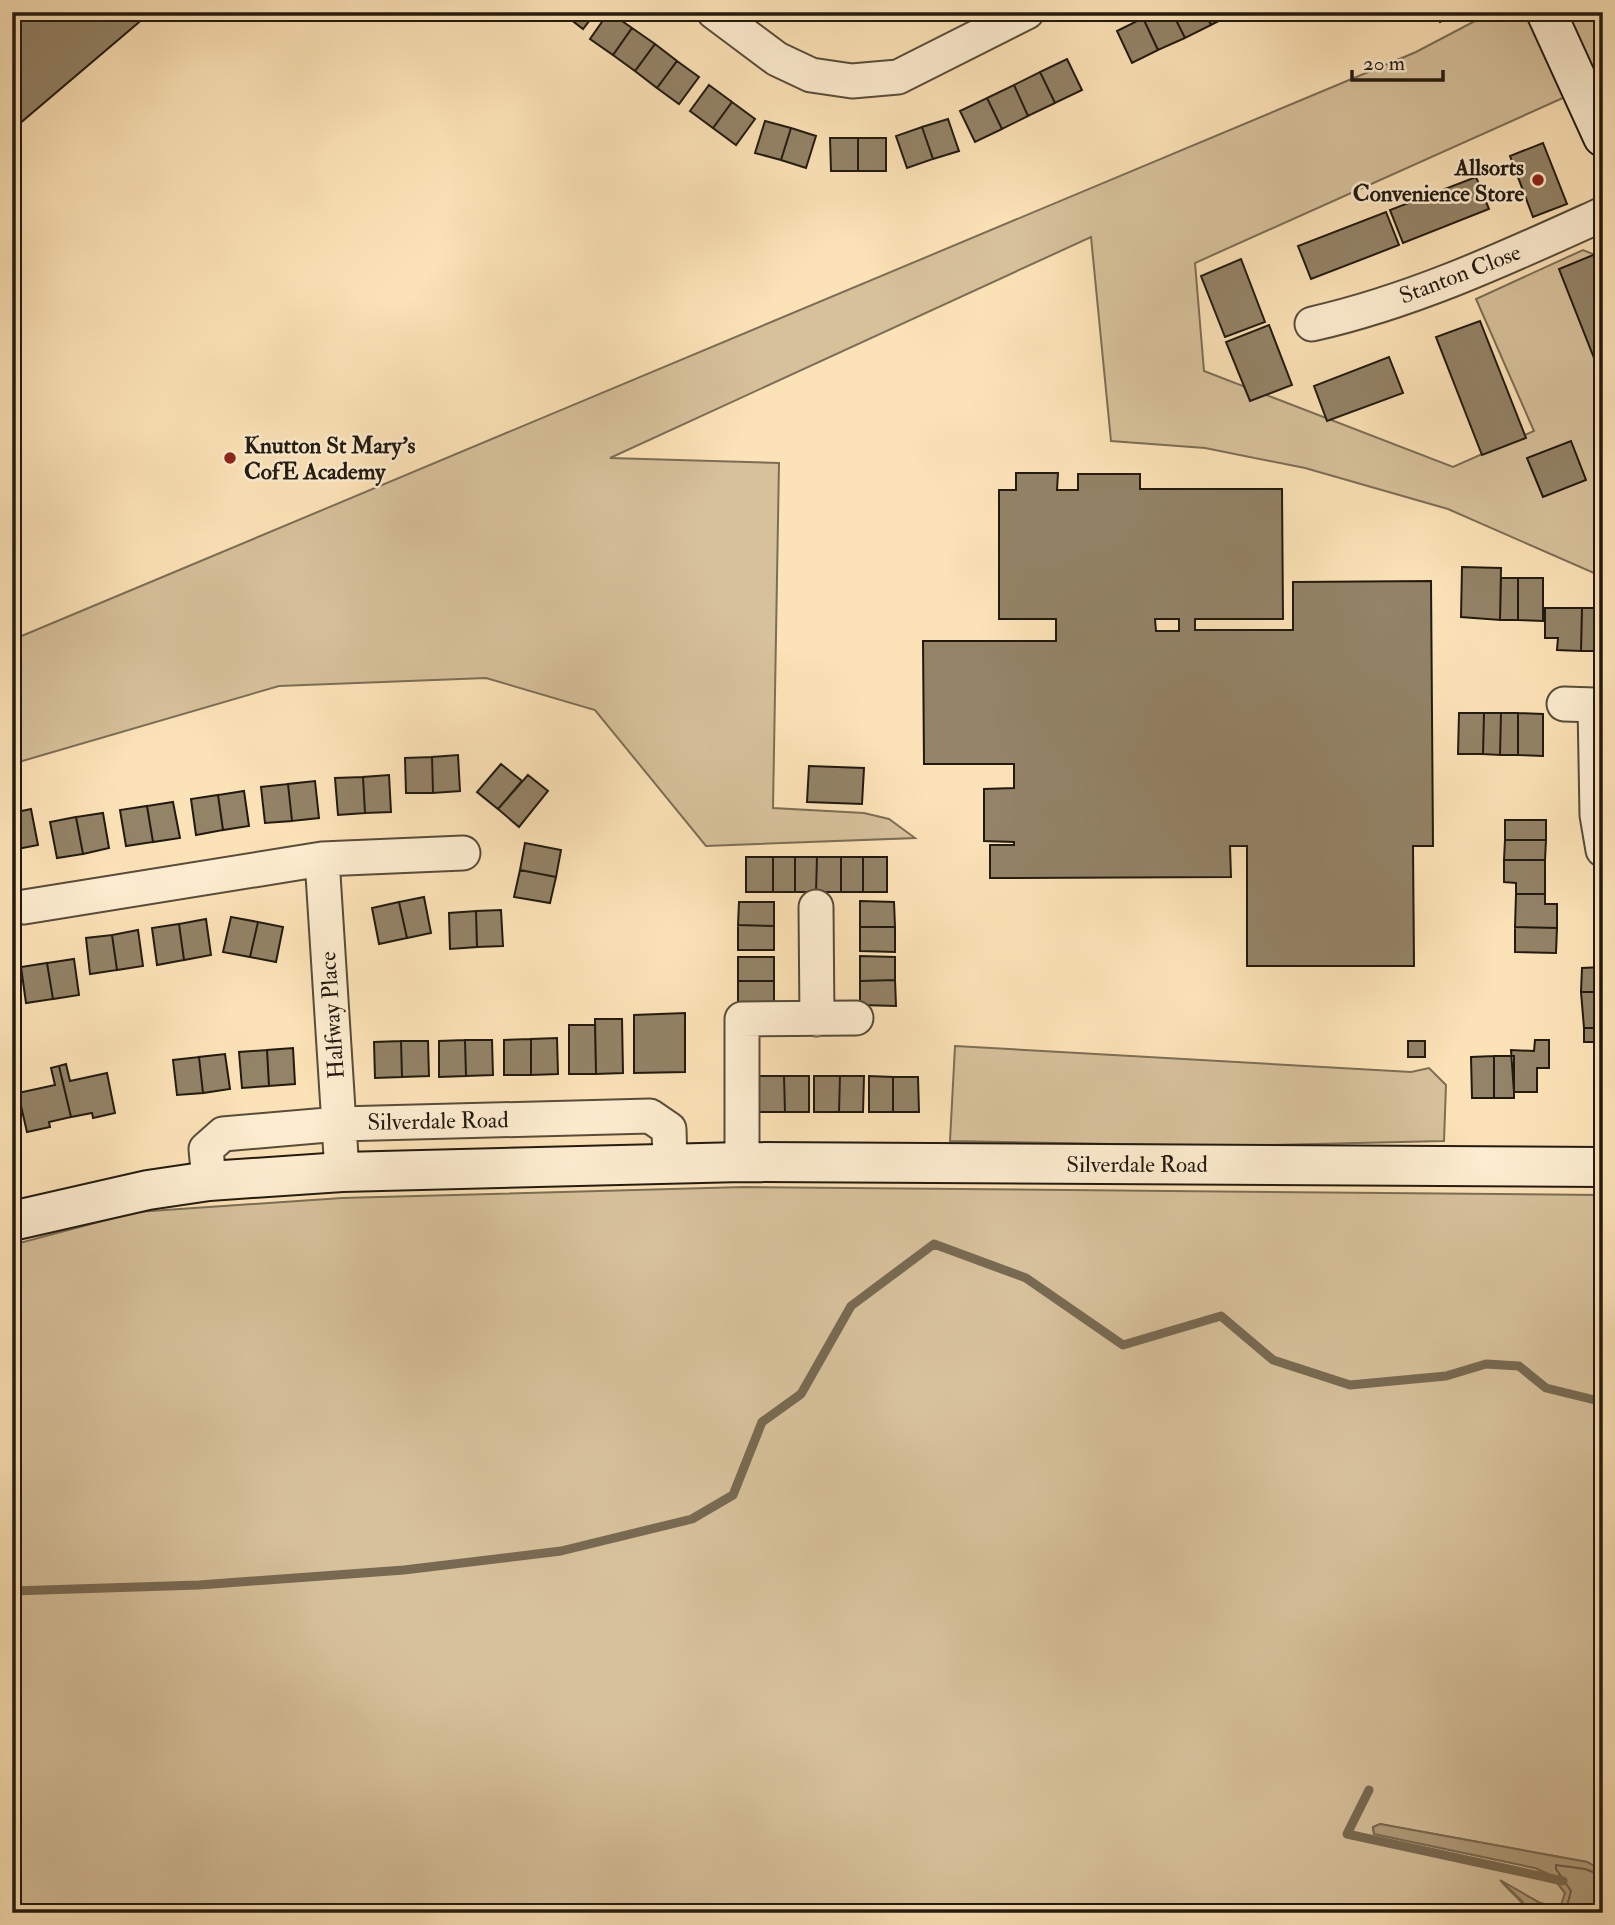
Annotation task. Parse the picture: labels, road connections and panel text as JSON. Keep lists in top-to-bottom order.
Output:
{
  "streets": {
    "main road": ["Silverdale Road"],
    "street": ["Stanton Close", "Halfway Place"]
  },
  "crossings": [
    ["Halfway Place", "Silverdale Road"]
  ],
  "places": ["Allsorts Convenience Store", "Knutton St Mary's CofE Academy"],
  "scale_bar": "20 m"
}
